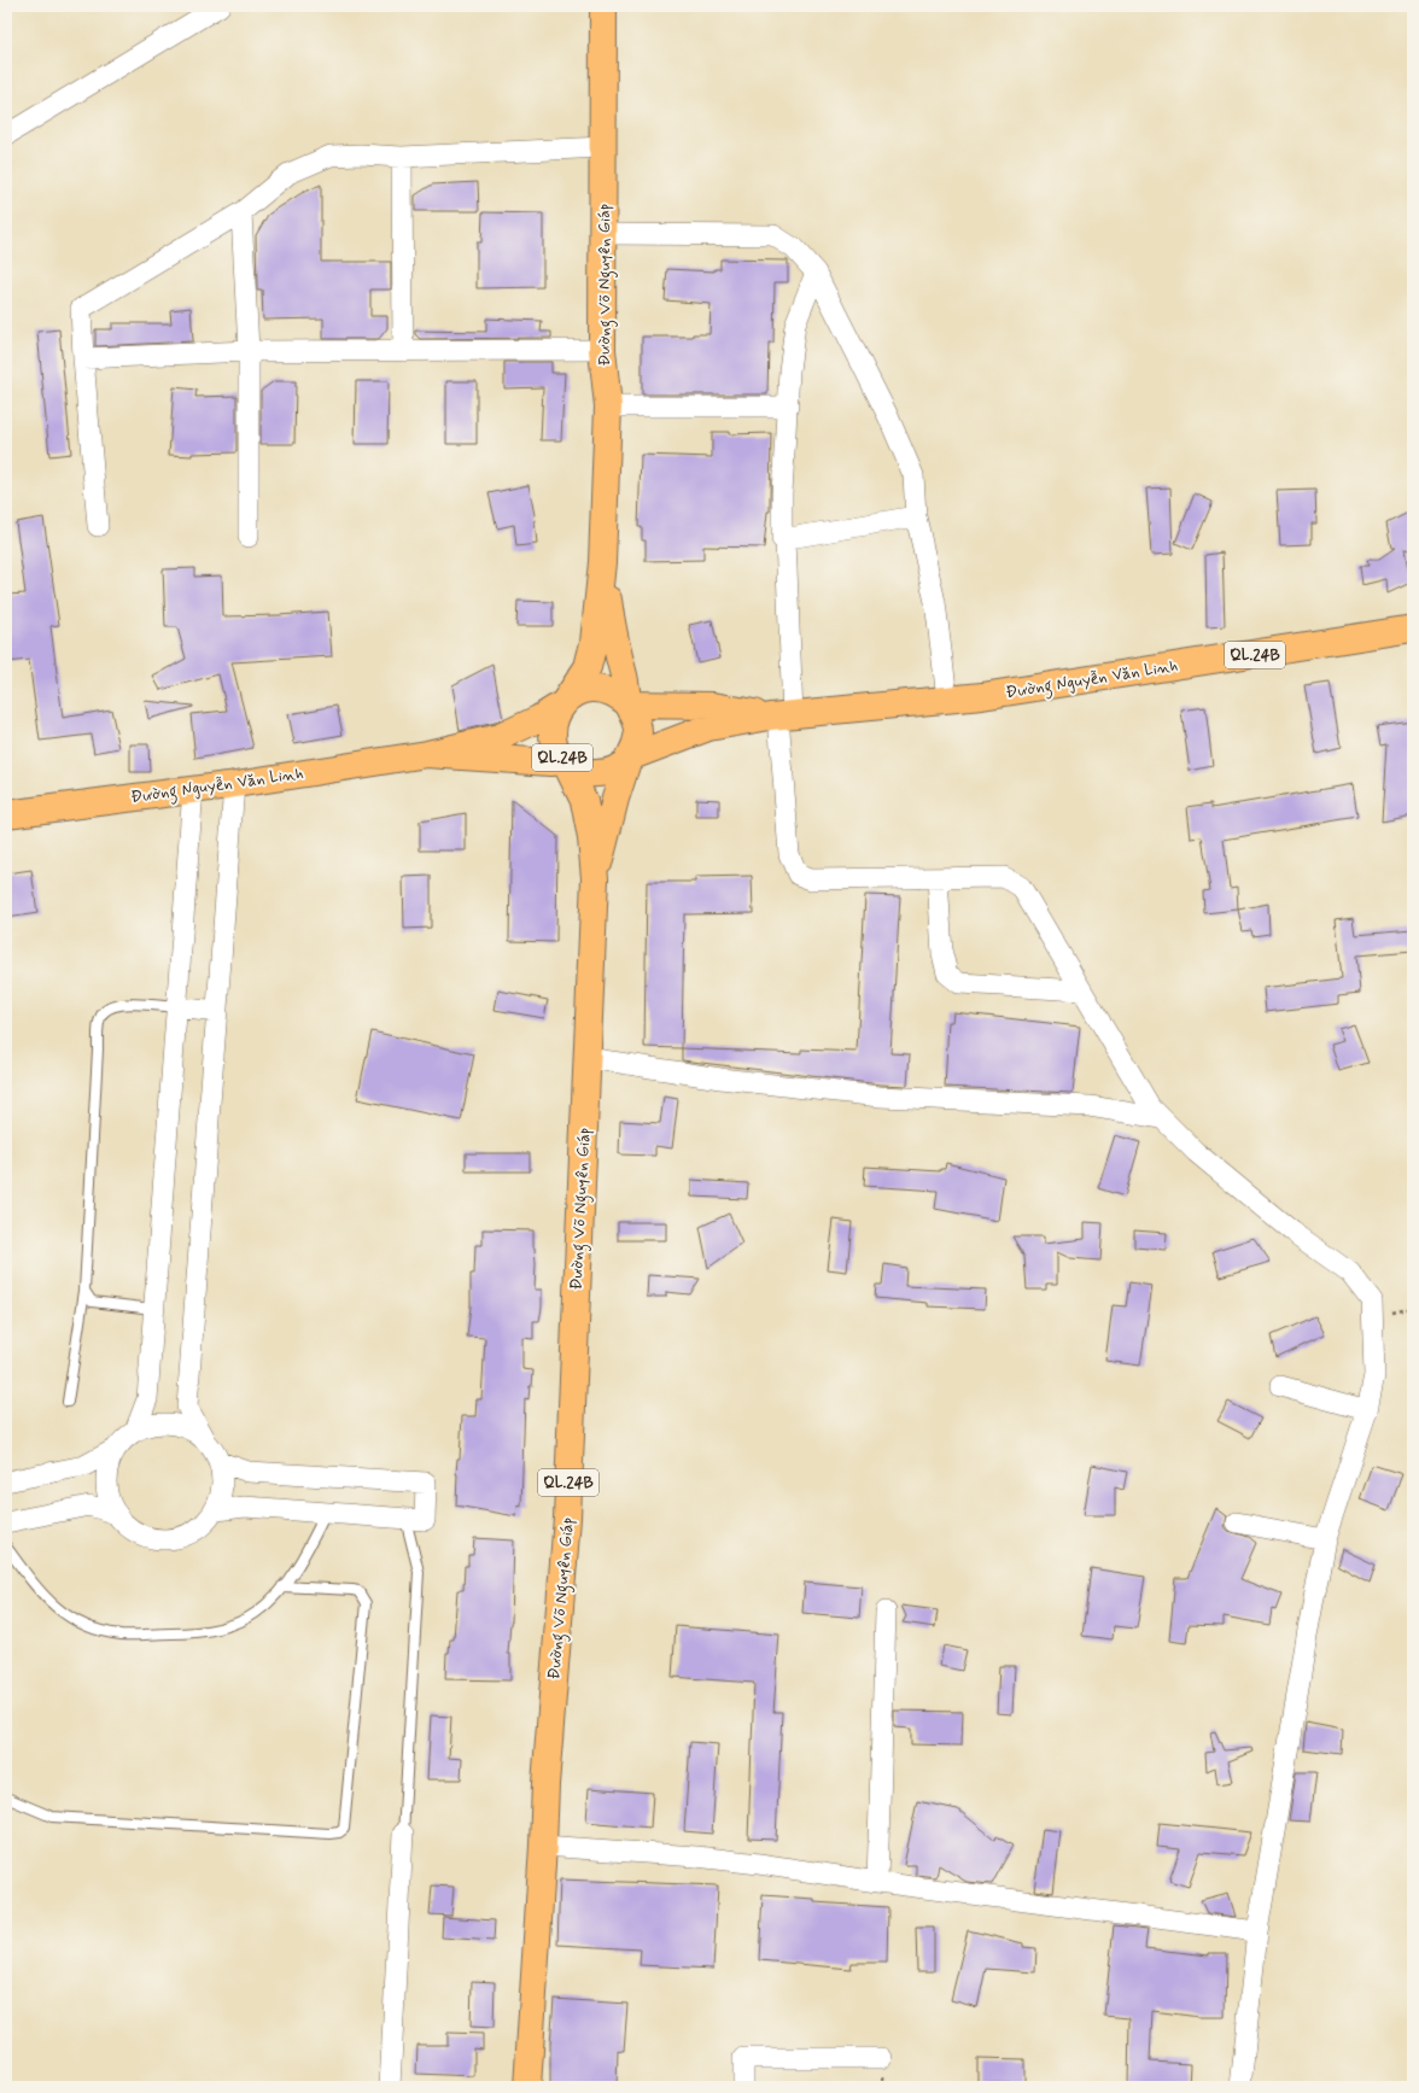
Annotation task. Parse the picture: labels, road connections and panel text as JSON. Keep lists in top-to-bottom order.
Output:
{
  "streets": {
    "main road": ["Đường Võ Nguyên Giáp", "QL.24B", "Đường Nguyễn Văn Linh"]
  },
  "crossings": [
    ["Đường Võ Nguyên Giáp", "QL.24B"],
    ["Đường Võ Nguyên Giáp", "Đường Nguyễn Văn Linh"],
    ["QL.24B", "Đường Nguyễn Văn Linh"]
  ]
}
